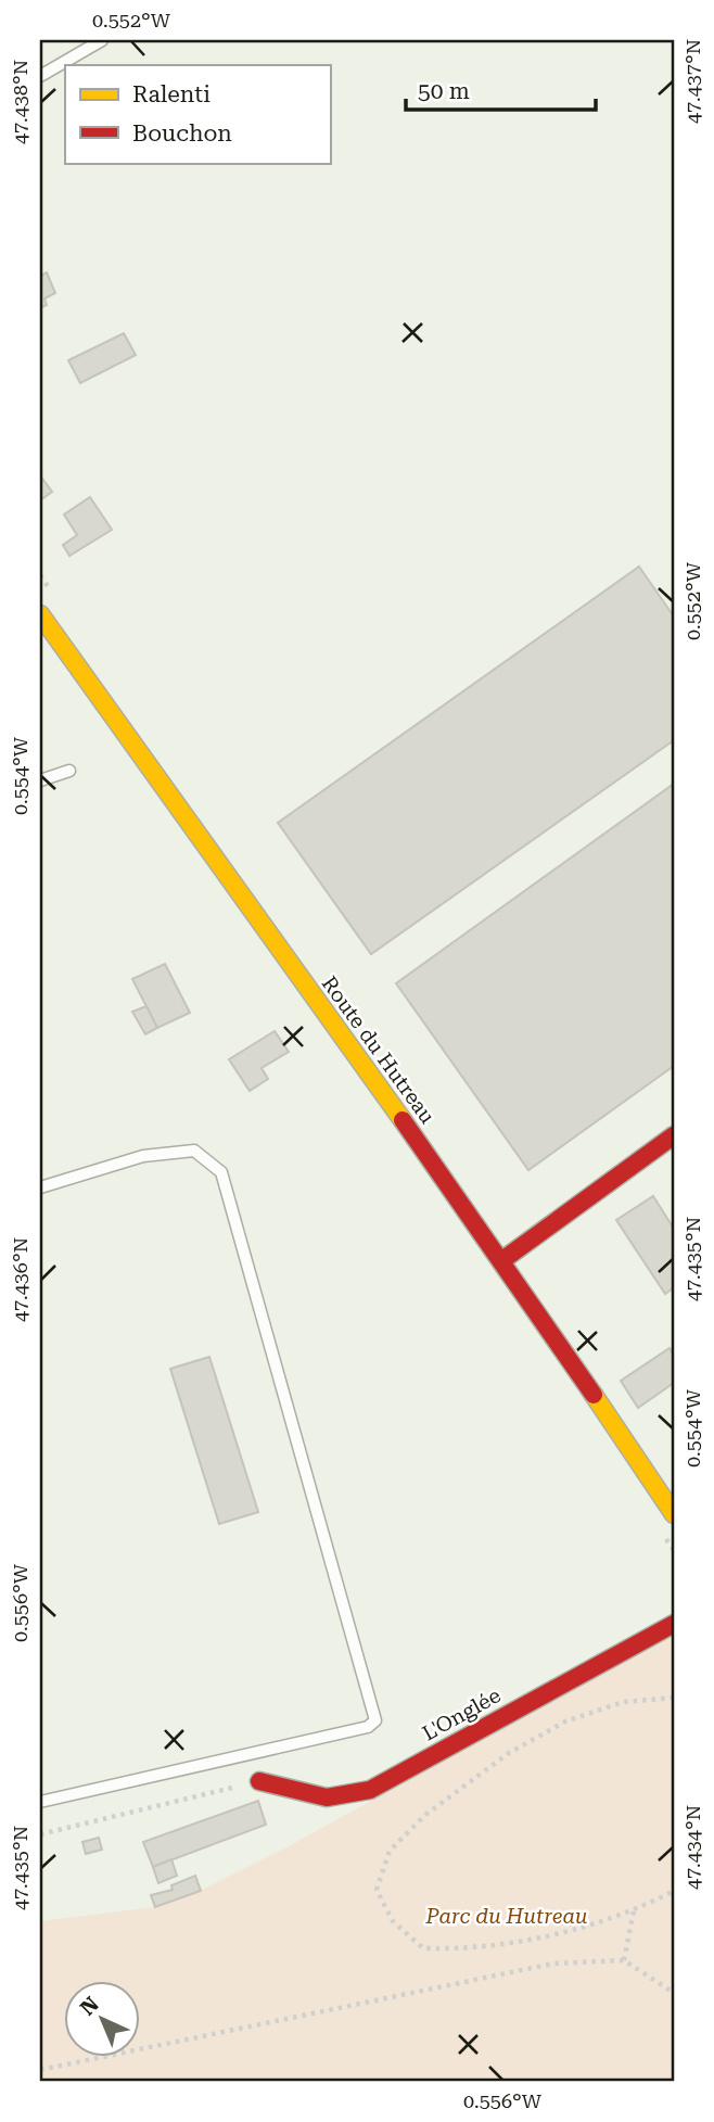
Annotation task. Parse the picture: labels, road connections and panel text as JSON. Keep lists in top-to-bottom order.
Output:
{
  "streets": {
    "street": ["Route du Hutreau", "L'Onglée"]
  },
  "parks": ["Parc du Hutreau"],
  "legend": ["Ralenti", "Bouchon"],
  "scale_bar": "50 m",
  "north": "top left",
  "coordinates": [
    "0.552°W",
    "47.437°N",
    "47.438°N",
    "0.554°W",
    "47.435°N",
    "47.436°N",
    "0.556°W",
    "47.434°N"
  ]
}
